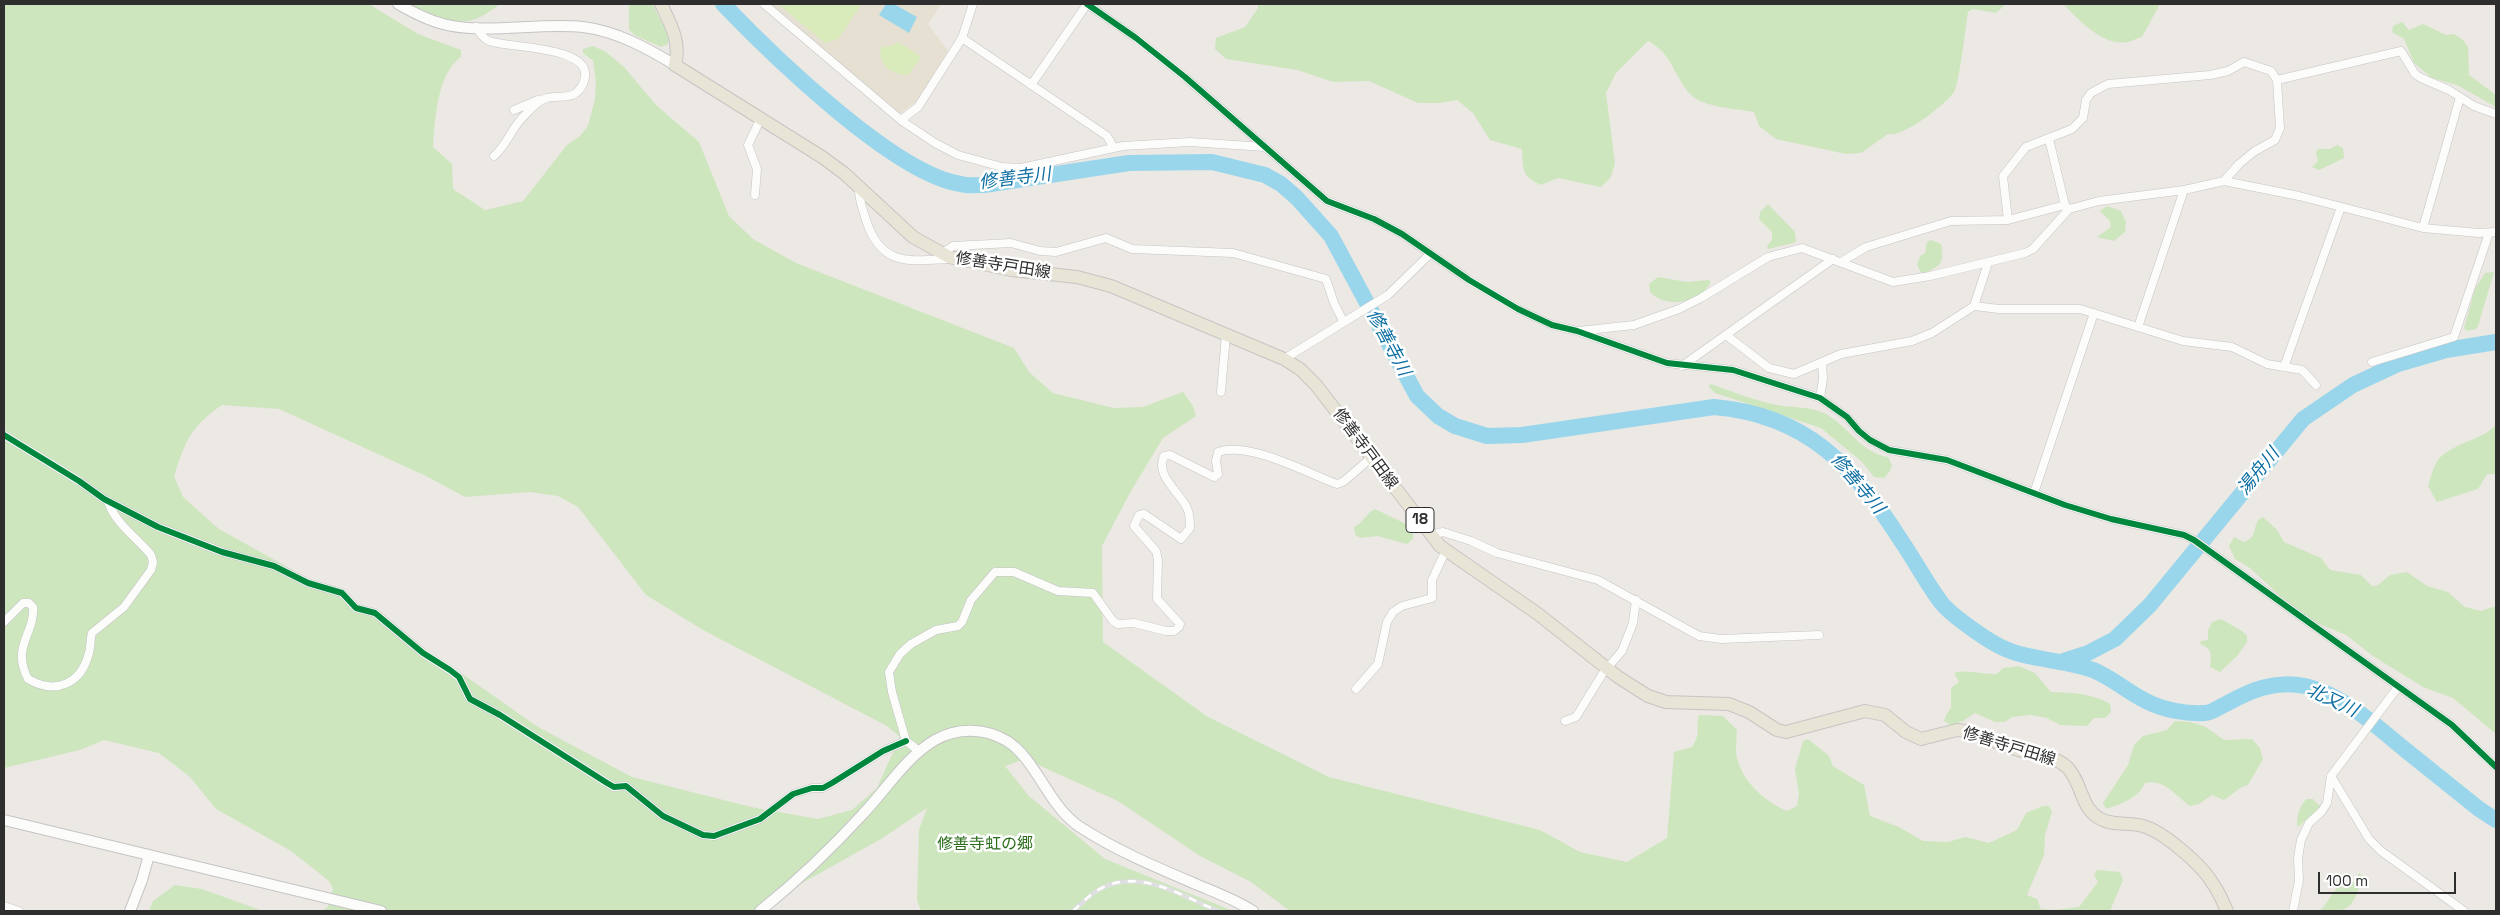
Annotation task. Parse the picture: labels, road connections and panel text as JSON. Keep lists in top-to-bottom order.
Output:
{
  "streets": {
    "main road": ["修善寺戸田線", "18"]
  },
  "water": ["修善寺川", "湯舟川", "北又川"],
  "parks": ["修善寺虹の郷"],
  "scale_bar": "100 m"
}
